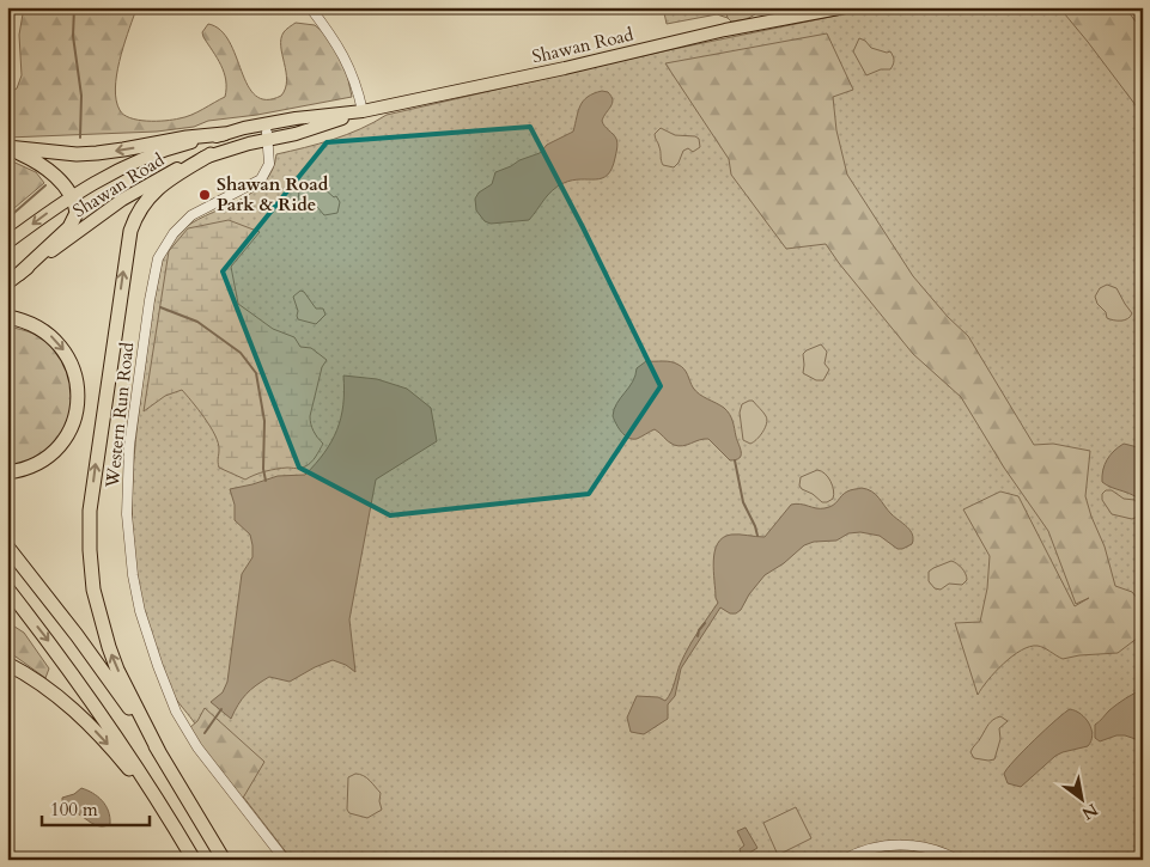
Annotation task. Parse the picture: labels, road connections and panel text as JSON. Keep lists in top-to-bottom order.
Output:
{
  "streets": {
    "main road": ["Shawan Road"],
    "street": ["Western Run Road"]
  },
  "crossings": [
    ["Shawan Road", "Western Run Road"]
  ],
  "places": ["Shawan Road Park & Ride"],
  "scale_bar": "100 m",
  "north": "bottom right"
}
